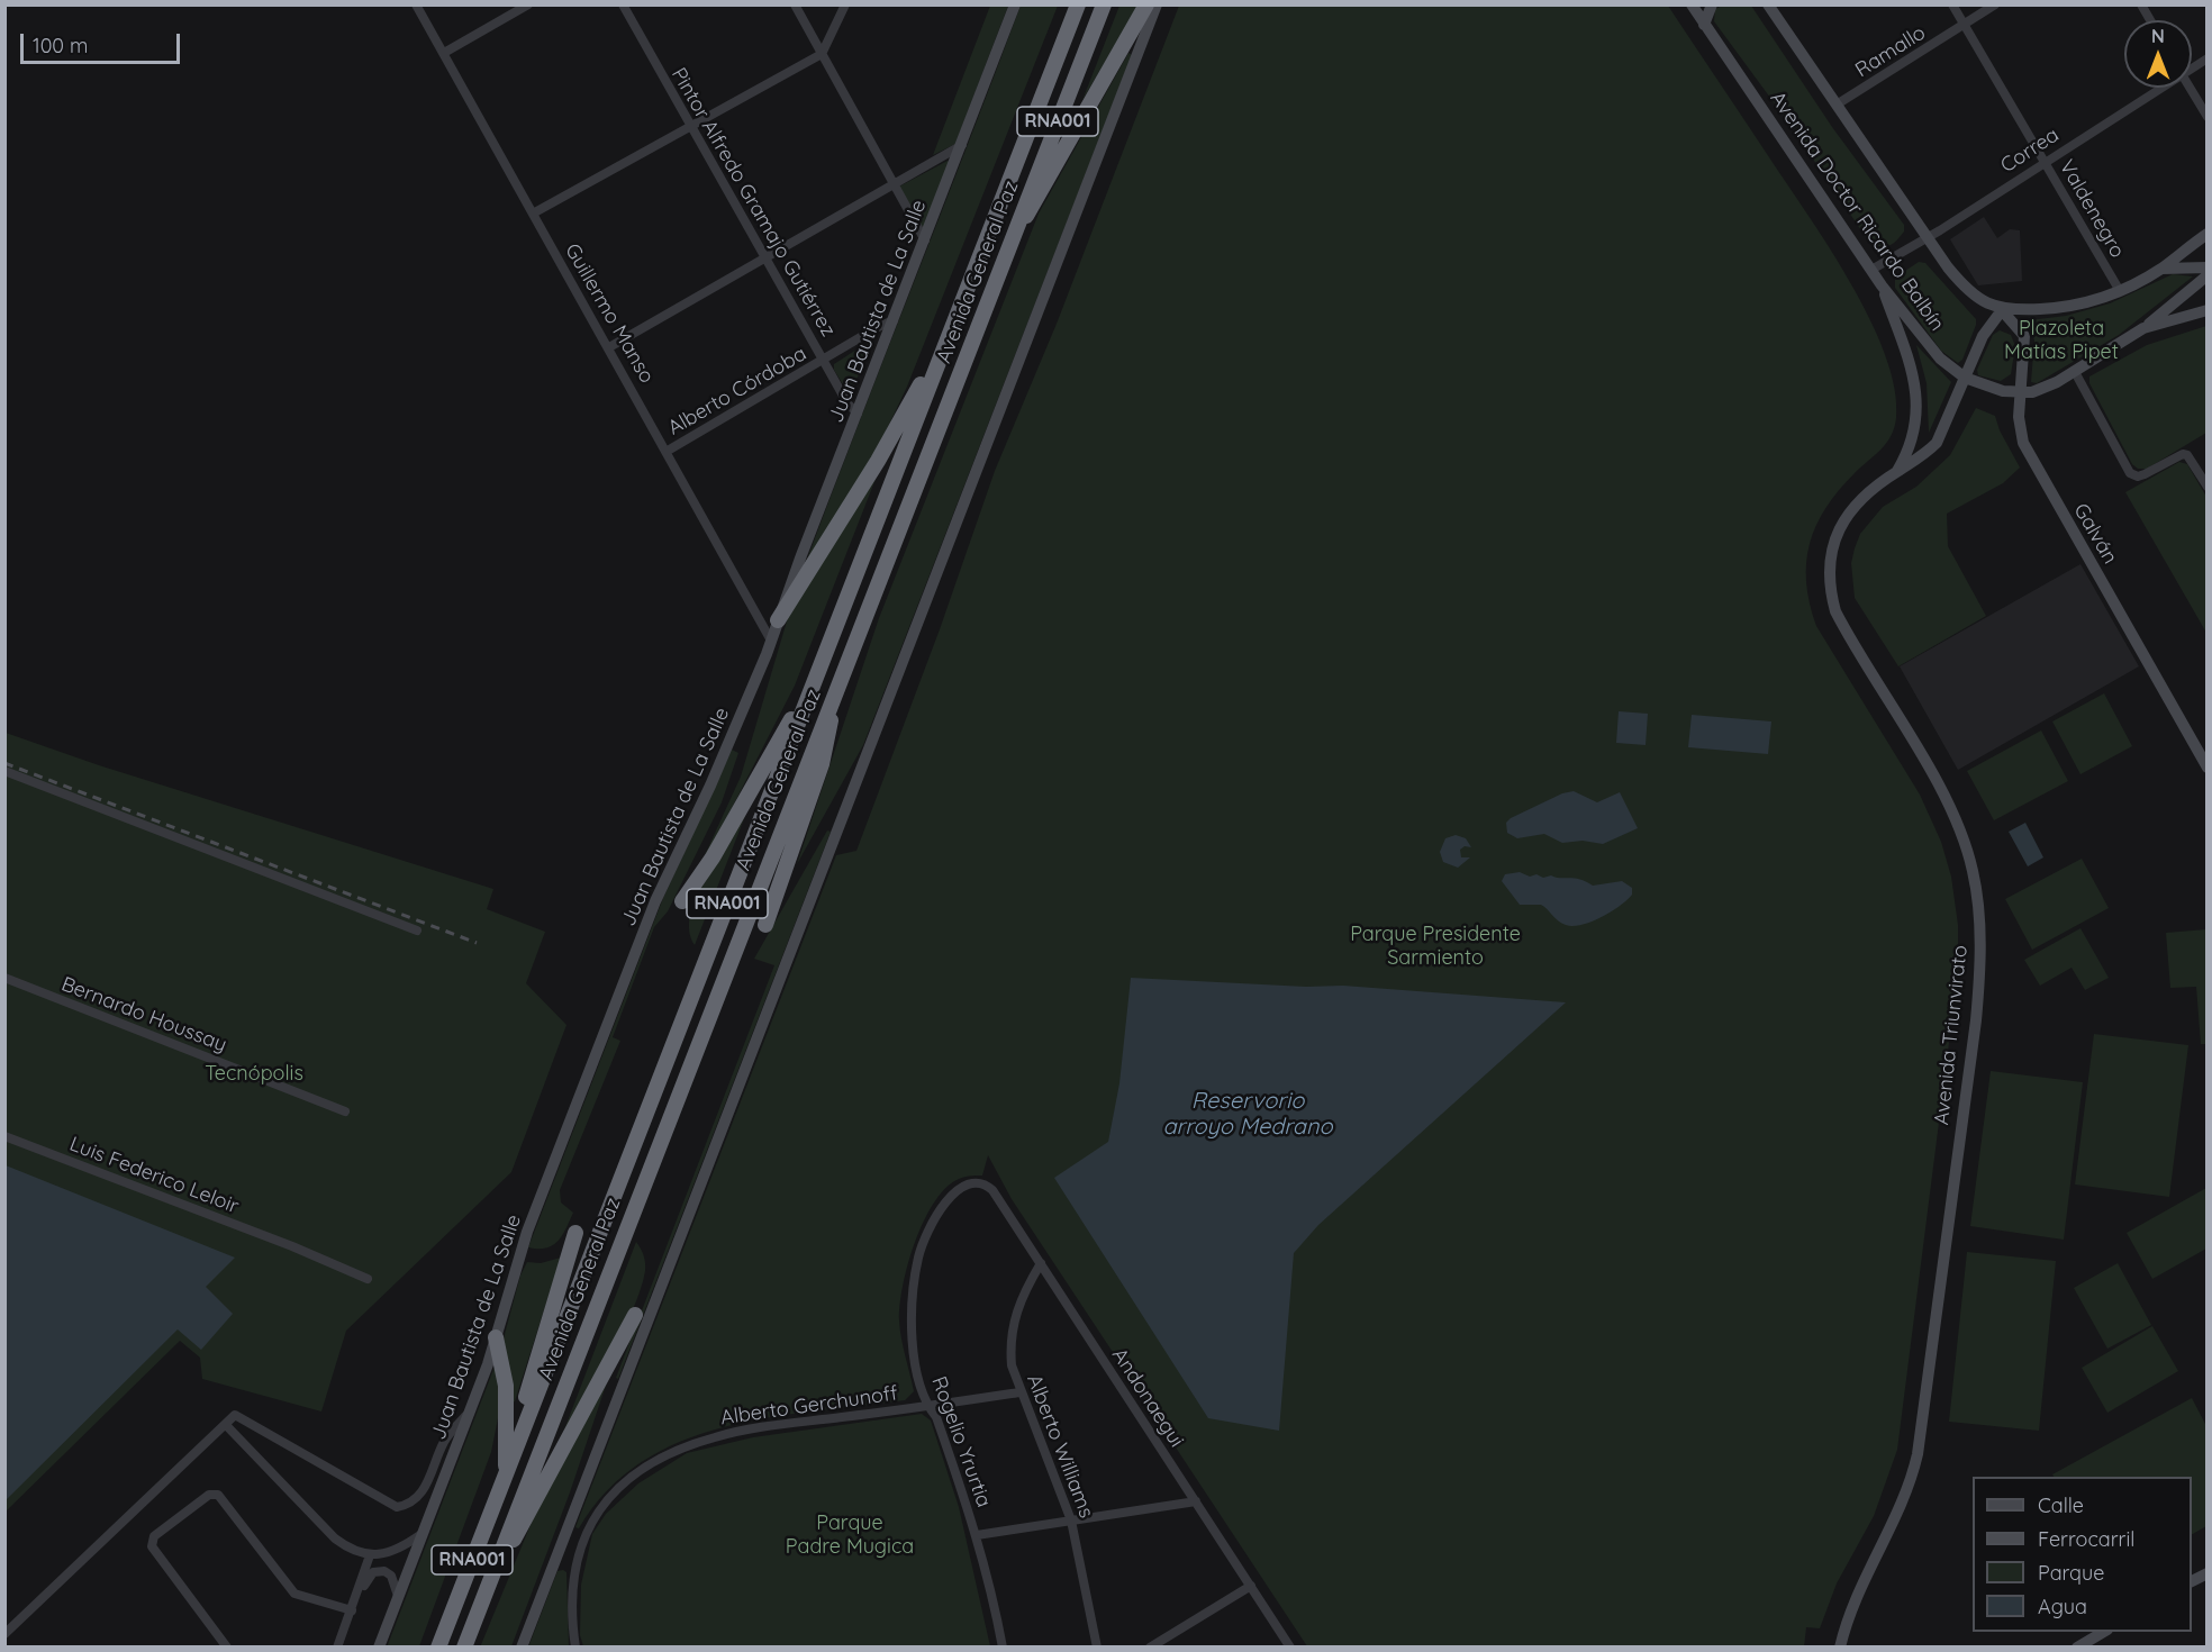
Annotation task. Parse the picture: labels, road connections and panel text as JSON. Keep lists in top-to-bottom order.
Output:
{
  "streets": {
    "highway": ["RNA001", "Avenida General Paz"],
    "street": [
      "Ramallo",
      "Correa",
      "Pintor Alfredo Gramajo Gutiérrez",
      "Valdenegro",
      "Avenida Doctor Ricardo Balbín",
      "Juan Bautista de La Salle",
      "Guillermo Manso",
      "Alberto Córdoba",
      "Galván",
      "Bernardo Houssay",
      "Avenida Triunvirato",
      "Luis Federico Leloir",
      "Andonaegui",
      "Alberto Gerchunoff",
      "Rogelio Yrurtia",
      "Alberto Williams"
    ]
  },
  "crossings": [
    ["Ramallo", "Valdenegro"],
    ["Ramallo", "Avenida Doctor Ricardo Balbín"],
    ["Correa", "Valdenegro"],
    ["Correa", "Avenida Doctor Ricardo Balbín"],
    ["Pintor Alfredo Gramajo Gutiérrez", "Juan Bautista de La Salle"],
    ["Pintor Alfredo Gramajo Gutiérrez", "Alberto Córdoba"],
    ["Avenida Doctor Ricardo Balbín", "Galván"],
    ["Avenida Doctor Ricardo Balbín", "Avenida Triunvirato"],
    ["Juan Bautista de La Salle", "Guillermo Manso"],
    ["Juan Bautista de La Salle", "Alberto Córdoba"],
    ["Guillermo Manso", "Alberto Córdoba"],
    ["Galván", "Avenida Triunvirato"],
    ["Andonaegui", "Rogelio Yrurtia"],
    ["Andonaegui", "Alberto Williams"],
    ["Alberto Gerchunoff", "Rogelio Yrurtia"],
    ["Alberto Gerchunoff", "Alberto Williams"]
  ],
  "water": ["Reservorio arroyo Medrano"],
  "parks": [
    "Plazoleta Matías Pipet",
    "Parque Presidente Sarmiento",
    "Tecnópolis",
    "Parque Padre Mugica"
  ],
  "legend": [
    "Calle",
    "Ferrocarril",
    "Parque",
    "Agua"
  ],
  "scale_bar": "100 m",
  "north": "top"
}
